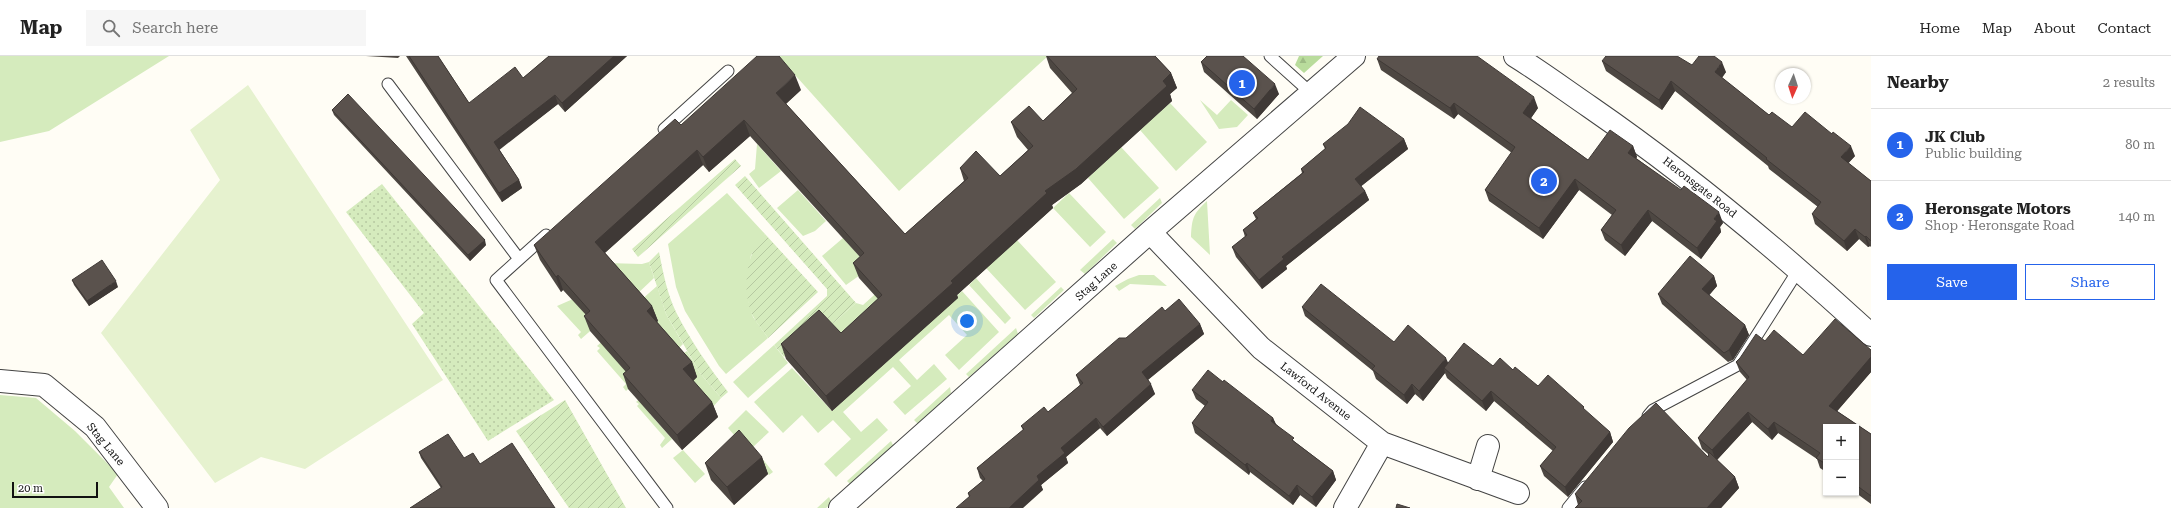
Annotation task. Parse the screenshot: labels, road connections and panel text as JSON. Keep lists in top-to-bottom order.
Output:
{
  "streets": {
    "street": ["Heronsgate Road", "Stag Lane", "Lawford Avenue"]
  },
  "crossings": [
    ["Stag Lane", "Lawford Avenue"]
  ],
  "scale_bar": "20 m",
  "north": "bottom",
  "page": {
    "header": "Map",
    "search": "Search here",
    "nav": [
      "Home",
      "Map",
      "About",
      "Contact"
    ],
    "heading": ["Nearby", "2 results"],
    "pins": ["1", "2"],
    "list": [
      {
        "mark": "1",
        "name": "JK Club",
        "note": "Public building",
        "value": "80 m"
      },
      {
        "mark": "2",
        "name": "Heronsgate Motors",
        "note": "Shop · Heronsgate Road",
        "value": "140 m"
      }
    ],
    "buttons": ["Save", "Share"],
    "map_buttons": ["+", "−"],
    "scale": "20 m"
  }
}
